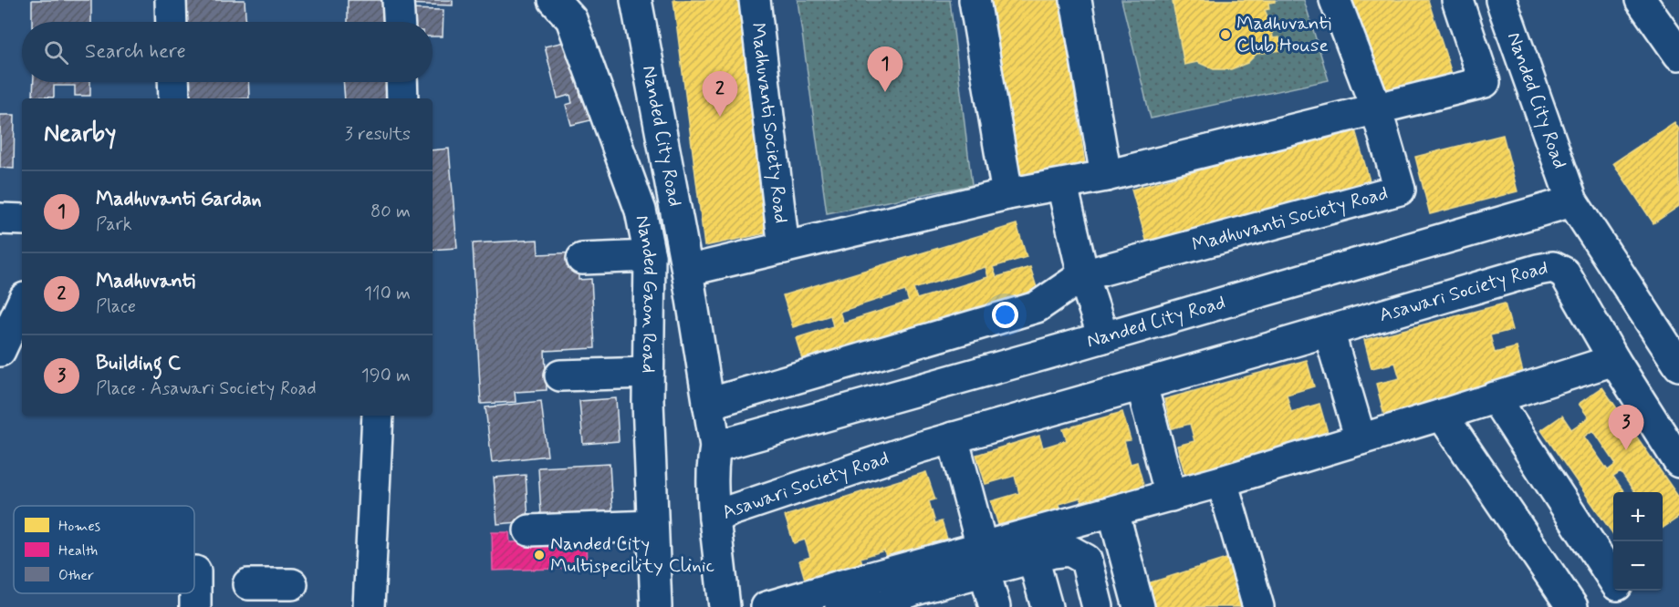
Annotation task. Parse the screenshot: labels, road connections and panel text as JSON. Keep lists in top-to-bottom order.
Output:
{
  "streets": {
    "street": [
      "Nanded City Road",
      "Madhuvanti Society Road",
      "Asawari Society Road",
      "Nanded Gaon Road"
    ]
  },
  "crossings": [
    ["Nanded City Road", "Asawari Society Road"]
  ],
  "places": ["Madhuvanti Club House", "Nanded City Multispecility Clinic"],
  "legend": ["Homes", "Health", "Other"],
  "page": {
    "search": "Search here",
    "pins": ["1", "2", "3"],
    "heading": ["Nearby", "3 results"],
    "list": [
      {
        "mark": "1",
        "name": "Madhuvanti Gardan",
        "note": "Park",
        "value": "80 m"
      },
      {
        "mark": "2",
        "name": "Madhuvanti",
        "note": "Place",
        "value": "110 m"
      },
      {
        "mark": "3",
        "name": "Building C",
        "note": "Place · Asawari Society Road",
        "value": "190 m"
      }
    ],
    "map_buttons": ["+", "−"]
  }
}
